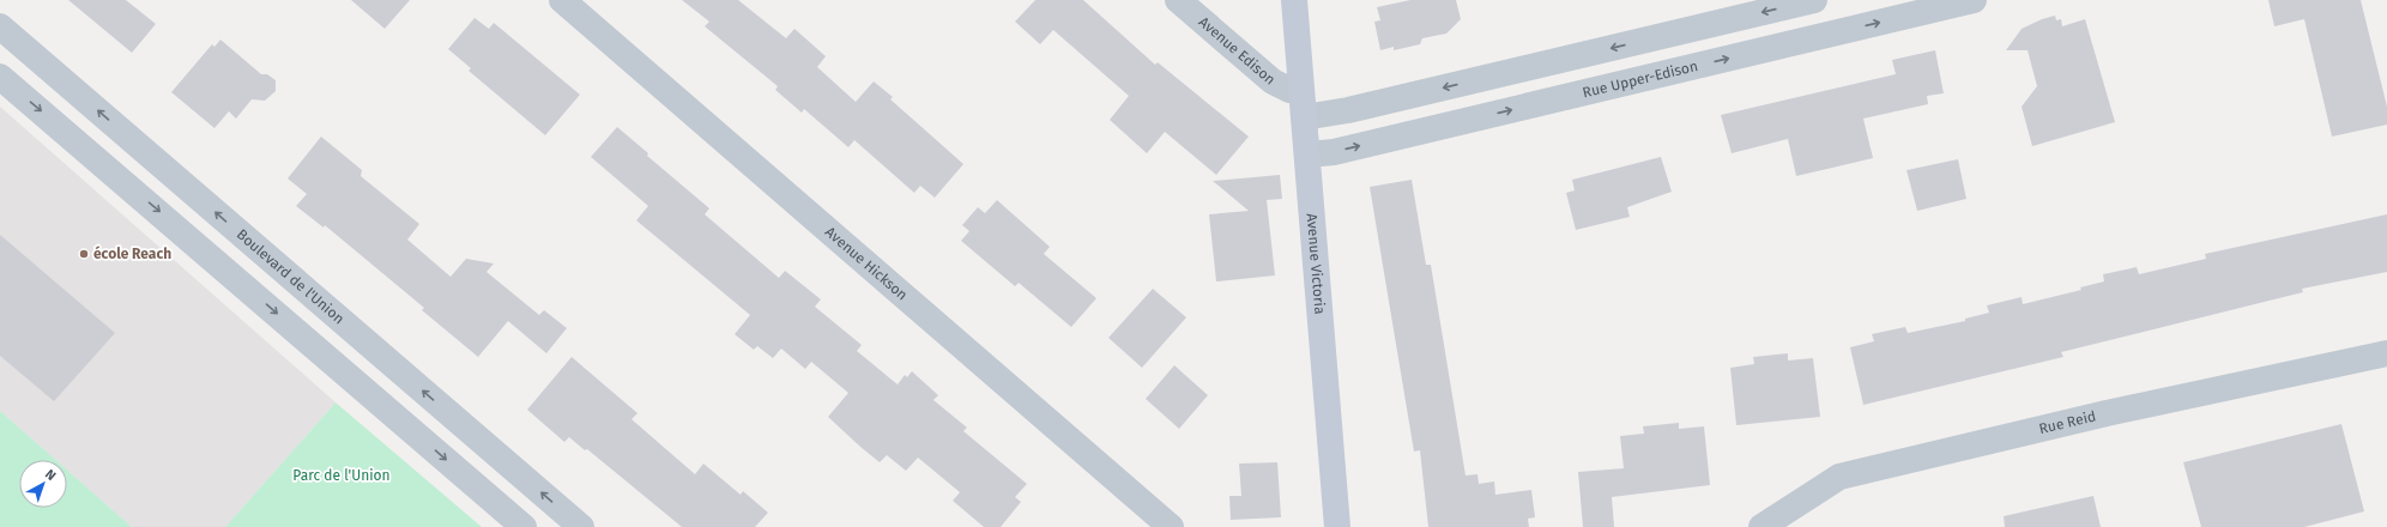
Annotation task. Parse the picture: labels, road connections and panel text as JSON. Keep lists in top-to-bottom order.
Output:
{
  "streets": {
    "street": [
      "Avenue Edison",
      "Rue Upper-Edison",
      "Avenue Hickson",
      "Avenue Victoria",
      "Boulevard de l'Union",
      "Rue Reid"
    ]
  },
  "crossings": [
    ["Avenue Edison", "Avenue Victoria"],
    ["Rue Upper-Edison", "Avenue Victoria"]
  ],
  "parks": ["Parc de l'Union"],
  "places": ["école Reach"],
  "north": "top right"
}
